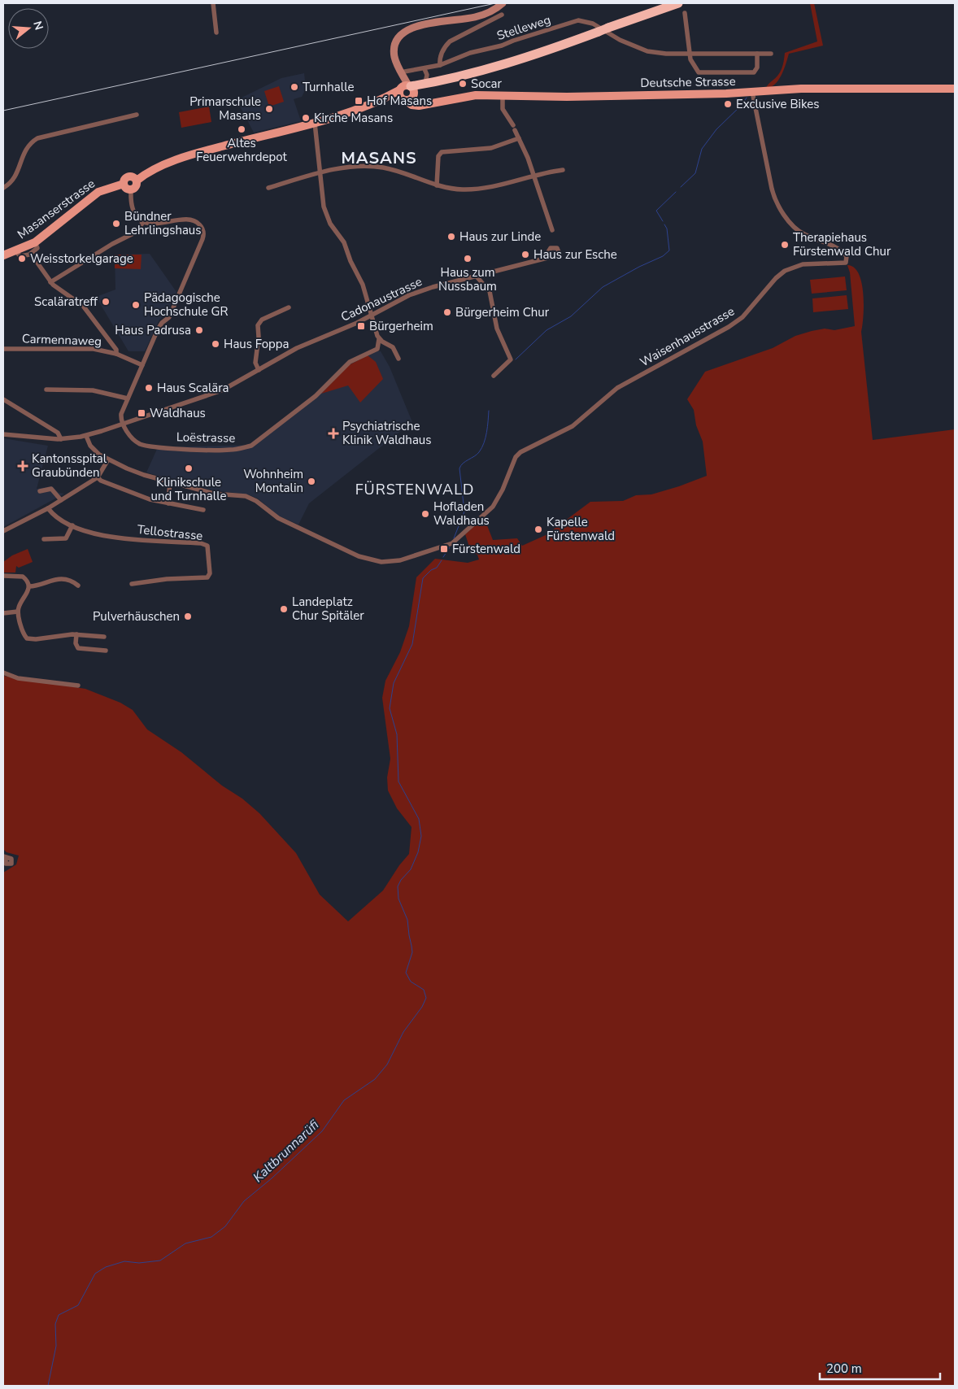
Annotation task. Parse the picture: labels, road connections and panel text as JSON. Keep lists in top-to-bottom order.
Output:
{
  "streets": {
    "main road": ["Deutsche Strasse", "Masanserstrasse"],
    "street": [
      "Stelleweg",
      "Cadonaustrasse",
      "Waisenhausstrasse",
      "Carmennaweg",
      "Loëstrasse",
      "Tellostrasse"
    ]
  },
  "crossings": [
    ["Deutsche Strasse", "Waisenhausstrasse"],
    ["Cadonaustrasse", "Loëstrasse"]
  ],
  "districts": ["MASANS", "FÜRSTENWALD"],
  "water": ["Kaltbrunnarüfi"],
  "places": {
    "other": [
      "Socar",
      "Turnhalle",
      "Exclusive Bikes",
      "Primarschule Masans",
      "Kirche Masans",
      "Altes Feuerwehrdepot",
      "Bündner Lehrlingshaus",
      "Haus zur Linde",
      "Therapiehaus Fürstenwald Chur",
      "Haus zur Esche",
      "Weisstorkelgarage",
      "Haus zum Nussbaum",
      "Scaläratreff",
      "Pädagogische Hochschule GR",
      "Bürgerheim Chur",
      "Haus Padrusa",
      "Haus Foppa",
      "Haus Scalära",
      "Klinikschule und Turnhalle",
      "Wohnheim Montalin",
      "Hofladen Waldhaus",
      "Kapelle Fürstenwald",
      "Landeplatz Chur Spitäler",
      "Pulverhäuschen"
    ],
    "transit": [
      "Hof Masans",
      "Bürgerheim",
      "Waldhaus",
      "Fürstenwald"
    ],
    "health": ["Psychiatrische Klinik Waldhaus", "Kantonsspital Graubünden"]
  },
  "scale_bar": "200 m",
  "north": "right"
}
